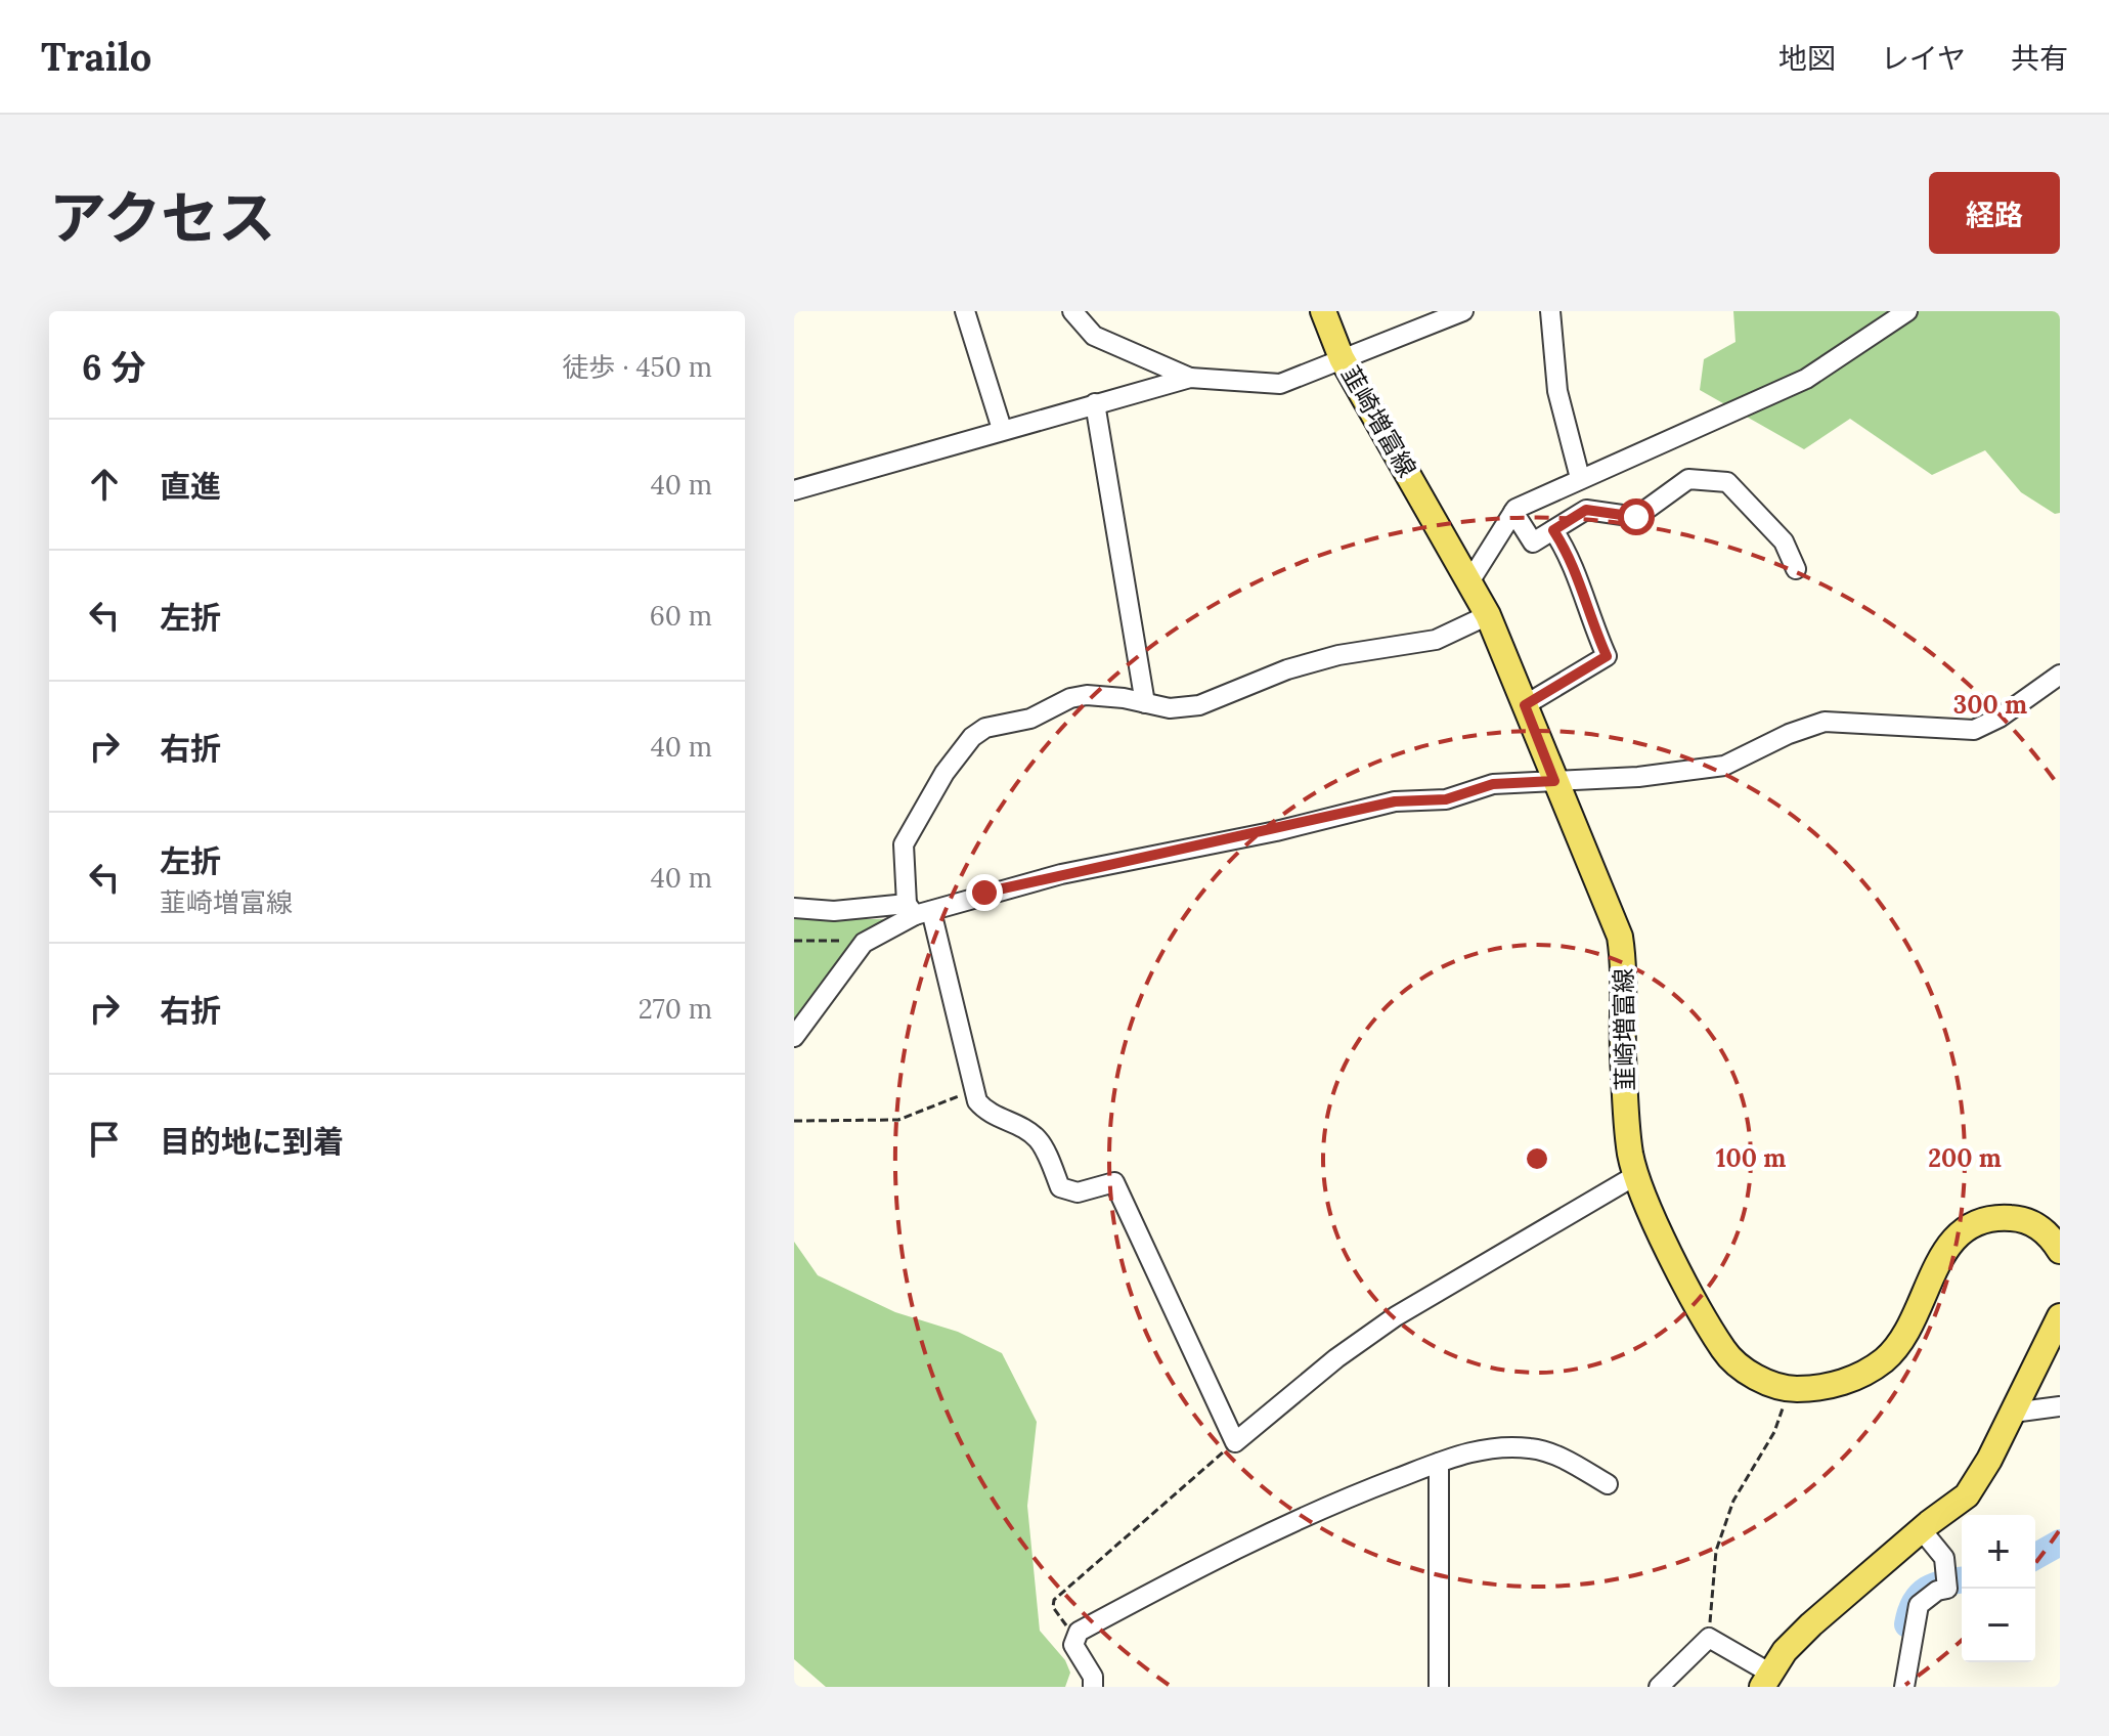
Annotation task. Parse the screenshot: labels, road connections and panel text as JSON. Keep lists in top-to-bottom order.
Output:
{
  "streets": {
    "main road": ["韮崎増富線"]
  },
  "page": {
    "header": "Trailo",
    "nav": ["地図", "レイヤ", "共有"],
    "title": "アクセス",
    "buttons": "経路",
    "heading": ["6 分", "徒歩 · 450 m"],
    "list": [
      ["直進", "40 m"],
      ["左折", "60 m"],
      ["右折", "40 m"],
      ["左折", "韮崎増富線", "40 m"],
      ["右折", "270 m"],
      "目的地に到着"
    ],
    "map_buttons": ["+", "−"]
  },
  "rings": ["300 m", "100 m", "200 m"]
}
